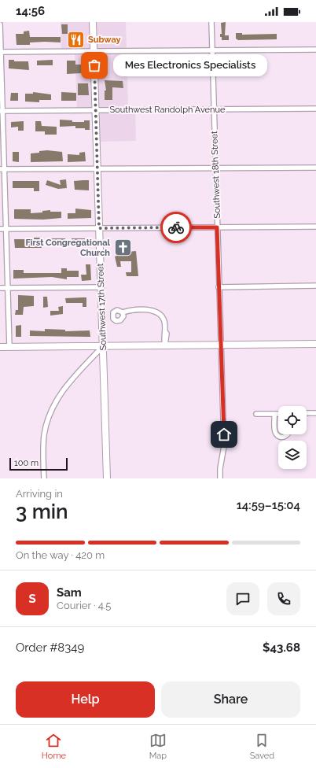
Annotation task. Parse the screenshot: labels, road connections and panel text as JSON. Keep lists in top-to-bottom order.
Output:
{
  "streets": {
    "main road": ["Southwest 17th Street"],
    "street": ["Southwest Randolph Avenue", "Southwest 18th Street"]
  },
  "crossings": [
    ["Southwest Randolph Avenue", "Southwest 18th Street"],
    ["Southwest Randolph Avenue", "Southwest 17th Street"]
  ],
  "places": {
    "restaurant": ["Subway"],
    "other": ["Mes Electronics Specialists"],
    "church": ["First Congregational Church"]
  },
  "scale_bar": "100 m",
  "page": {
    "status": "14:56",
    "bubble": "Mes Electronics Specialists",
    "scale": "100 m",
    "heading": ["3 min", "Arriving in", "14:59–15:04"],
    "panel": [
      "Sam",
      "Courier · 4.5",
      "Order #8349",
      "$43.68"
    ],
    "bar": "On the way · 420 m",
    "round": "S",
    "buttons": ["Help", "Share"],
    "tabs": ["Home", "Map", "Saved"]
  }
}
